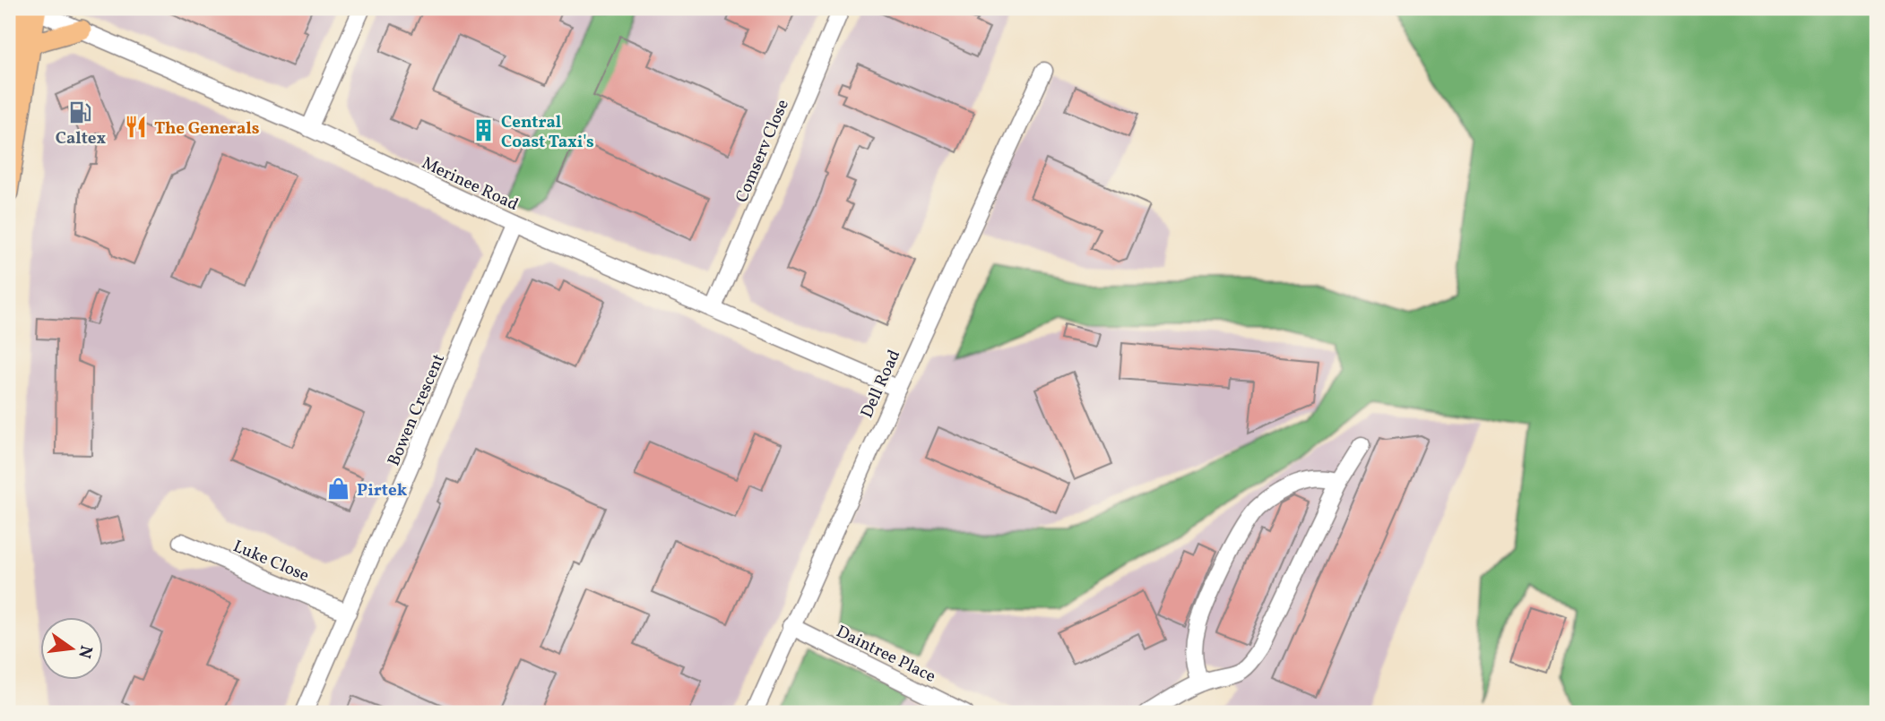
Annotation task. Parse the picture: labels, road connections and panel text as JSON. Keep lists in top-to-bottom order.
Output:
{
  "streets": {
    "street": [
      "Comserv Close",
      "Merinee Road",
      "Dell Road",
      "Bowen Crescent",
      "Luke Close",
      "Daintree Place"
    ]
  },
  "crossings": [
    ["Comserv Close", "Merinee Road"],
    ["Merinee Road", "Dell Road"],
    ["Merinee Road", "Bowen Crescent"],
    ["Dell Road", "Daintree Place"],
    ["Bowen Crescent", "Luke Close"]
  ],
  "places": {
    "fuel station": ["Caltex"],
    "restaurant": ["The Generals"],
    "building": ["Central Coast Taxi's"],
    "shop": ["Pirtek"]
  },
  "north": "right"
}
